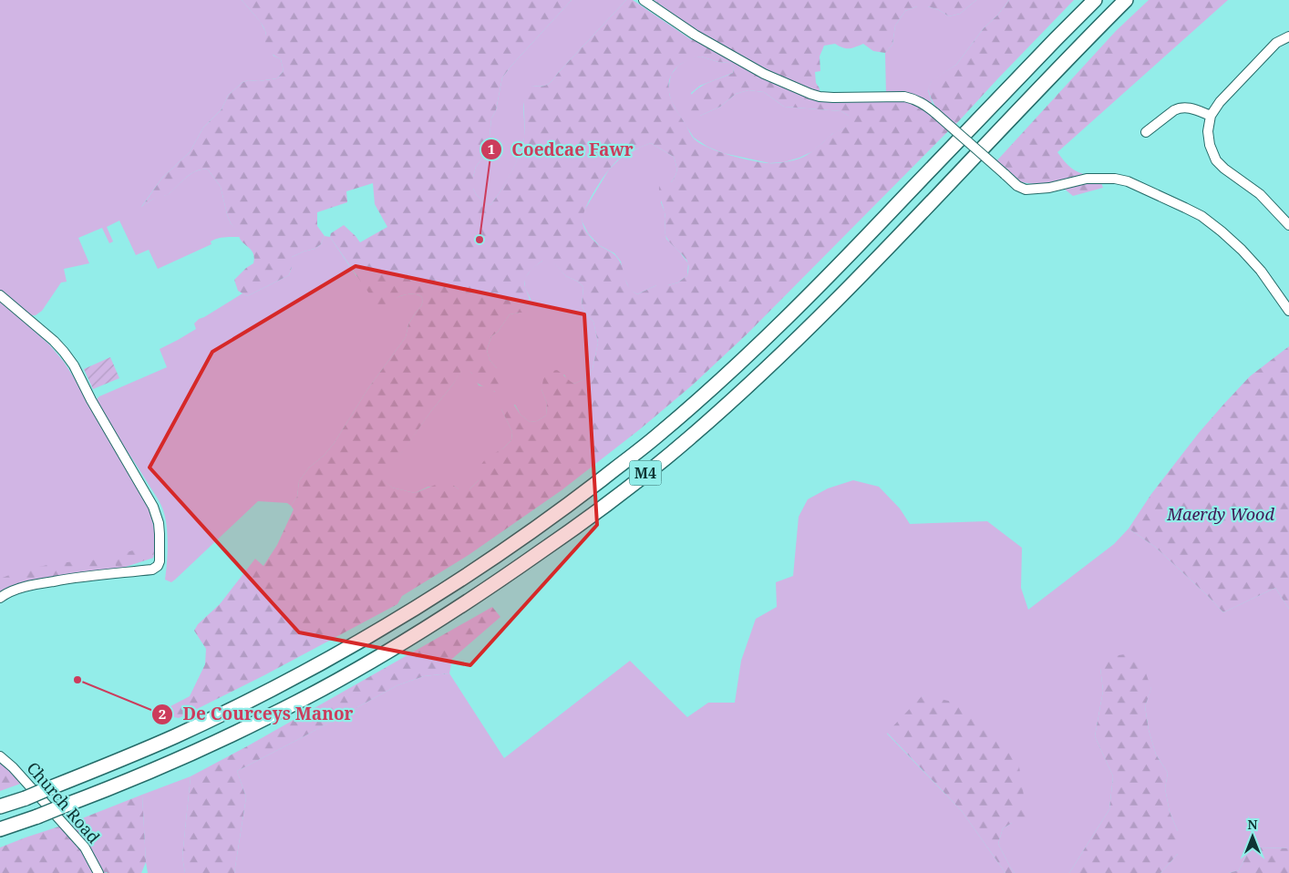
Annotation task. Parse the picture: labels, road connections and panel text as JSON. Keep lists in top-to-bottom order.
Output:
{
  "streets": {
    "highway": ["M4"],
    "street": ["Church Road"]
  },
  "parks": ["Maerdy Wood"],
  "places": ["Coedcae Fawr", "De Courceys Manor"],
  "north": "top"
}
